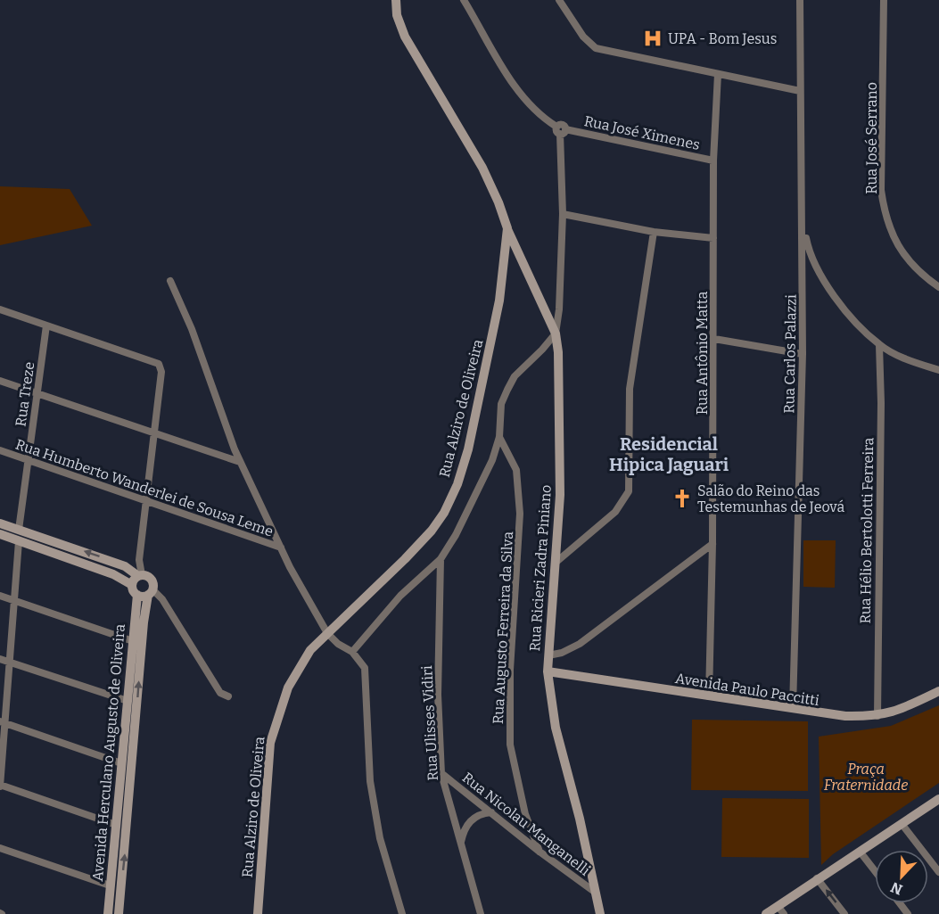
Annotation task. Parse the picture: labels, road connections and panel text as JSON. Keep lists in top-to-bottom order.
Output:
{
  "streets": {
    "street": [
      "Rua José Ximenes",
      "Rua José Serrano",
      "Rua Antônio Matta",
      "Rua Carlos Palazzi",
      "Rua Treze",
      "Rua Alziro de Oliveira",
      "Rua Humberto Wanderlei de Sousa Leme",
      "Rua Hélio Bertolotti Ferreira",
      "Rua Ricieri Zadra Piniano",
      "Rua Augusto Ferreira da Silva",
      "Avenida Paulo Paccitti",
      "Rua Ulisses Vidiri",
      "Avenida Herculano Augusto de Oliveira",
      "Rua Nicolau Manganelli"
    ]
  },
  "crossings": [
    ["Rua José Ximenes", "Rua Antônio Matta"],
    ["Rua Antônio Matta", "Avenida Paulo Paccitti"],
    ["Rua Carlos Palazzi", "Avenida Paulo Paccitti"],
    ["Rua Treze", "Rua Humberto Wanderlei de Sousa Leme"],
    ["Rua Alziro de Oliveira", "Rua Ricieri Zadra Piniano"],
    ["Rua Hélio Bertolotti Ferreira", "Avenida Paulo Paccitti"],
    ["Rua Ricieri Zadra Piniano", "Avenida Paulo Paccitti"],
    ["Rua Ricieri Zadra Piniano", "Rua Nicolau Manganelli"],
    ["Rua Augusto Ferreira da Silva", "Rua Nicolau Manganelli"],
    ["Rua Ulisses Vidiri", "Rua Nicolau Manganelli"]
  ],
  "districts": ["Residencial Hipica Jaguari"],
  "parks": ["Praça Fraternidade"],
  "places": {
    "hospital": ["UPA - Bom Jesus"],
    "church": ["Salão do Reino das Testemunhas de Jeová"]
  },
  "north": "bottom left"
}
